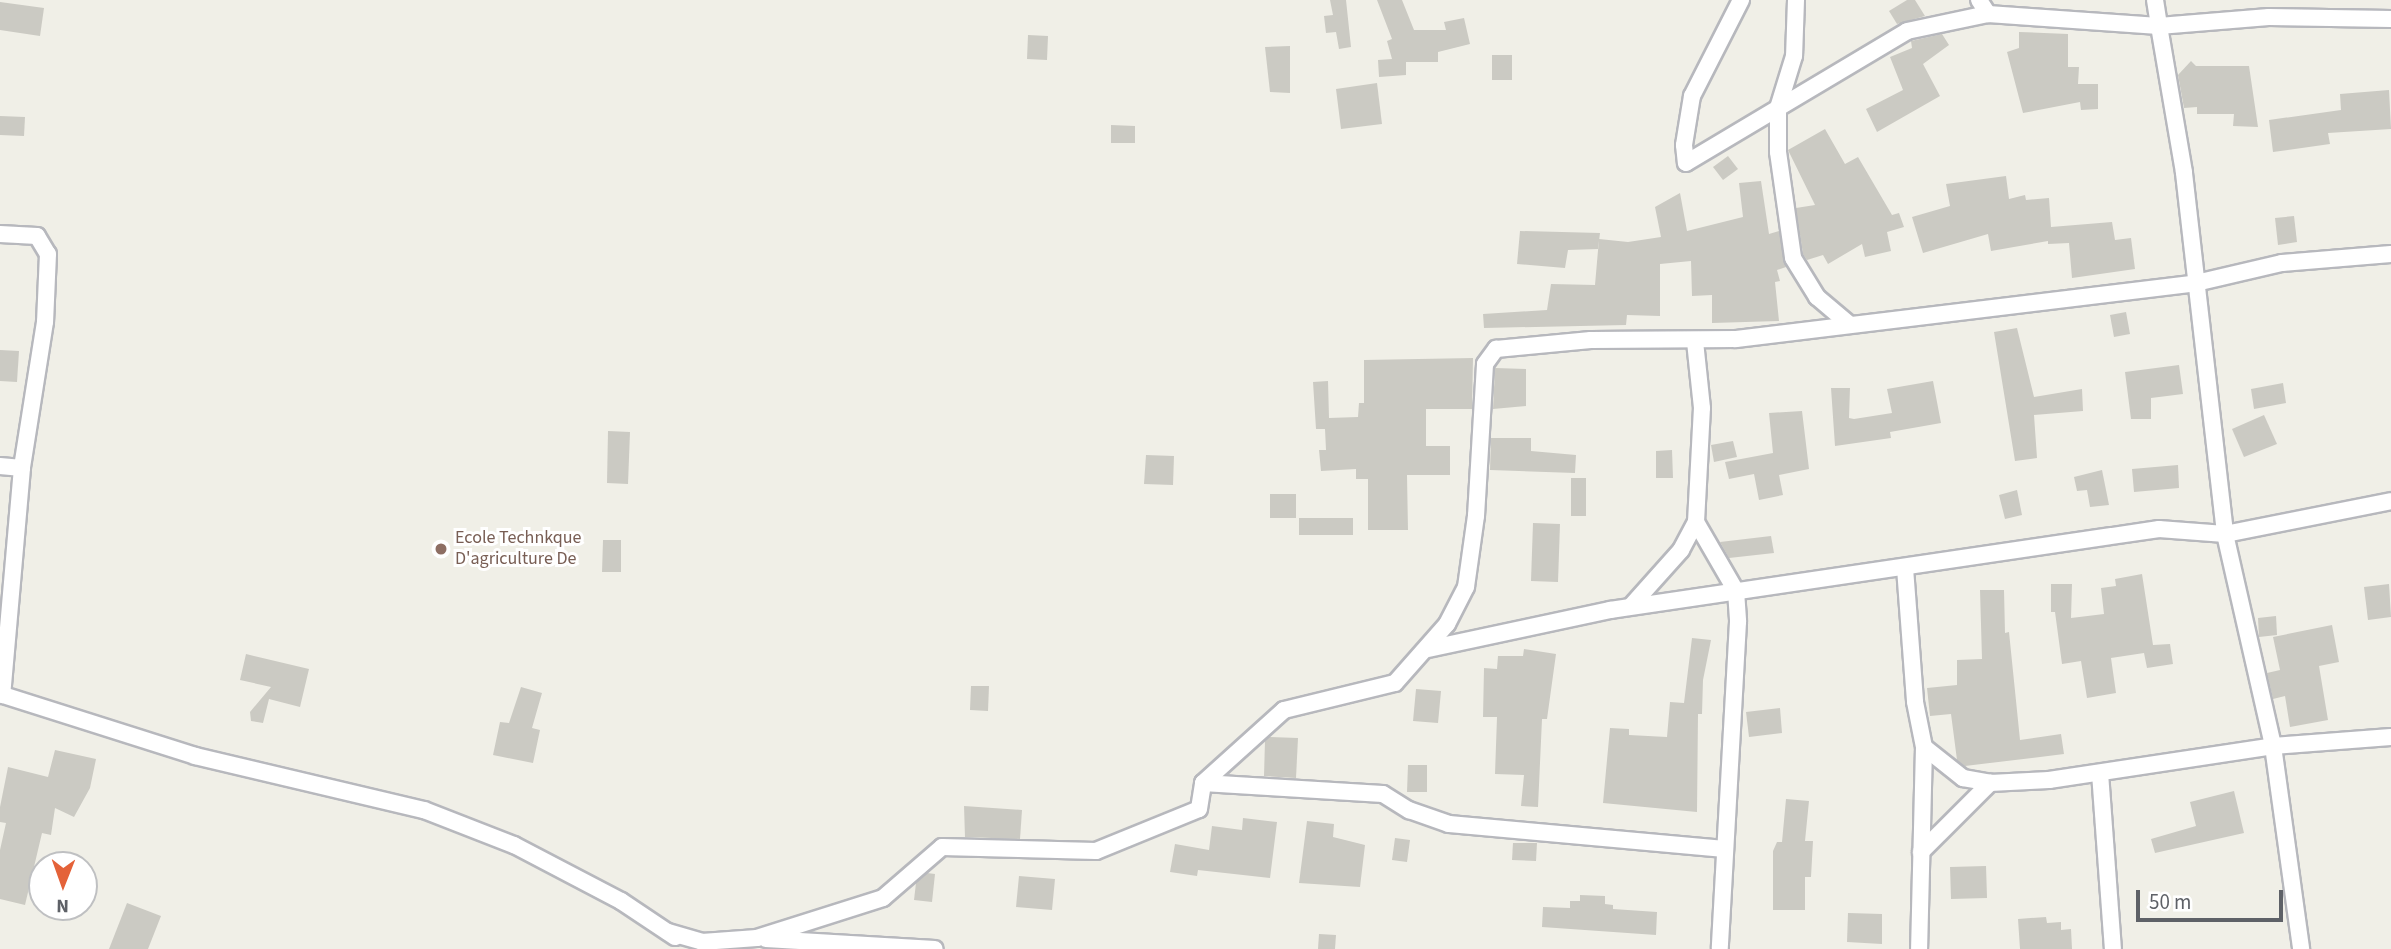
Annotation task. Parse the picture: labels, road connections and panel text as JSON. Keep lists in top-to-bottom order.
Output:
{
  "places": ["Ecole Technkque D'agriculture De"],
  "scale_bar": "50 m",
  "north": "bottom"
}
